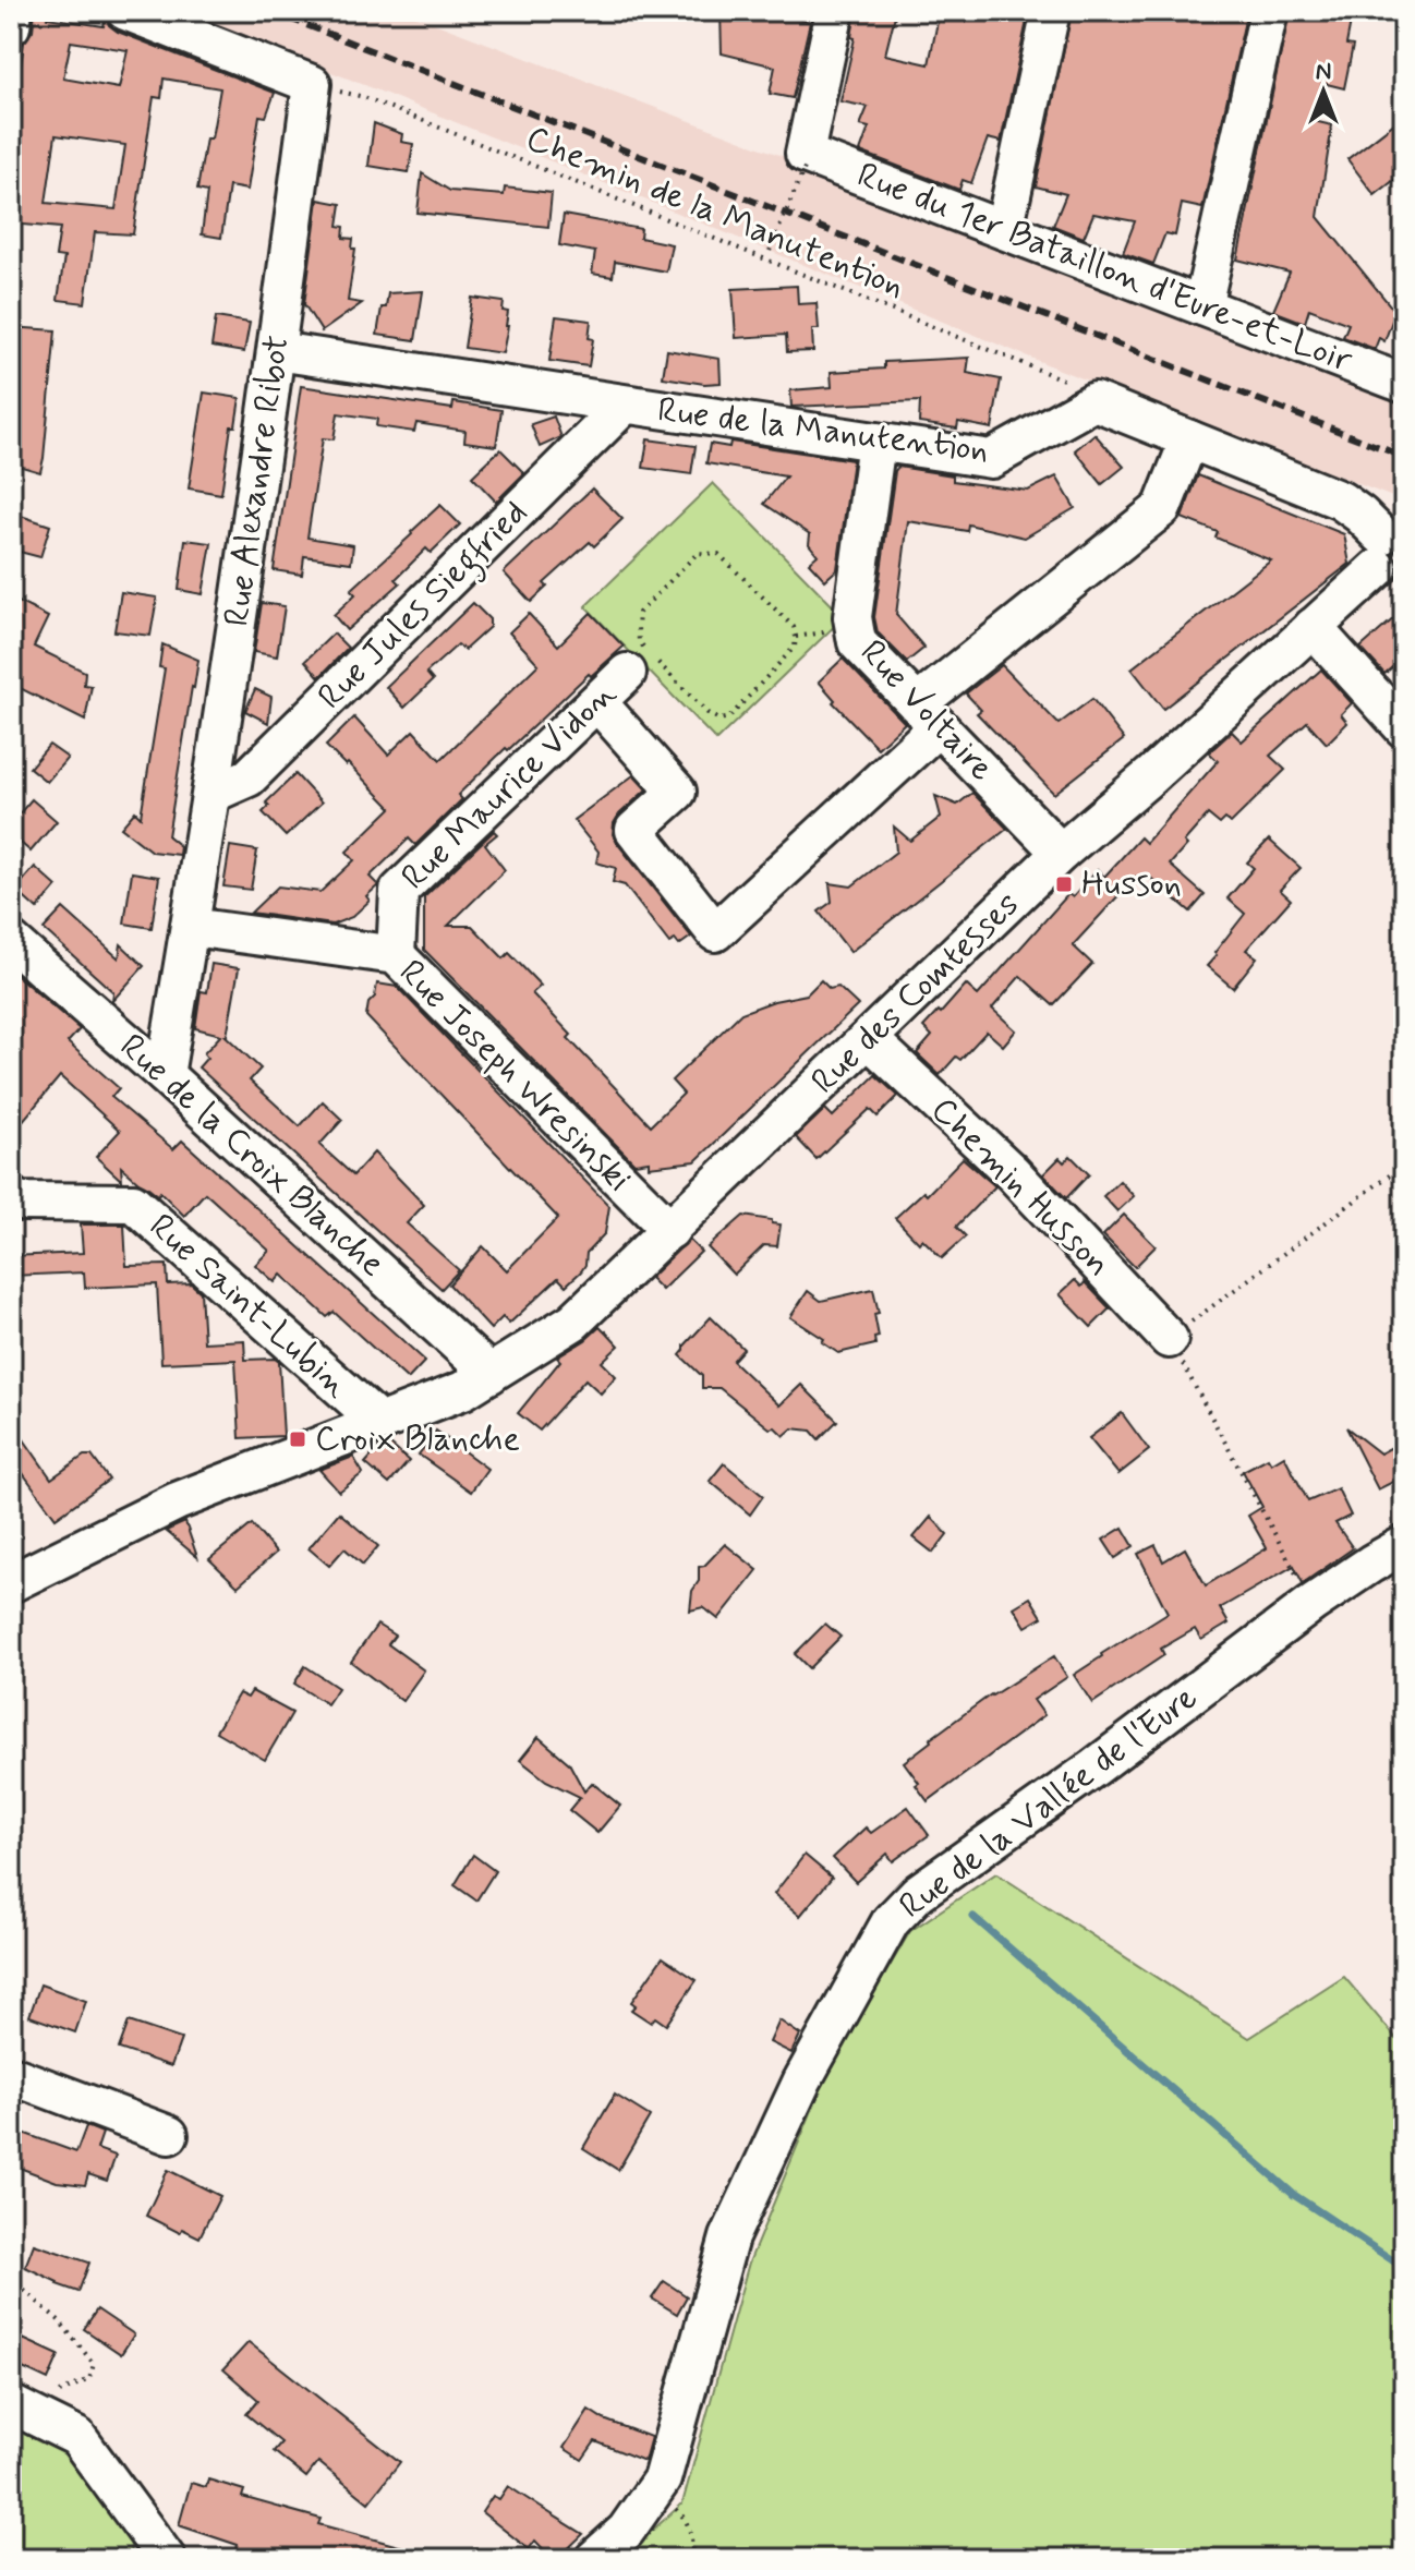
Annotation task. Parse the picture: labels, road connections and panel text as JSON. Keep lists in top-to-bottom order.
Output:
{
  "streets": {
    "street": [
      "Rue du 1er Bataillon d'Eure-et-Loir",
      "Rue de la Manutention",
      "Rue Alexandre Ribot",
      "Rue Jules Siegfried",
      "Rue Voltaire",
      "Rue Maurice Vidon",
      "Rue des Comtesses",
      "Rue Joseph Wresinski",
      "Rue de la Croix Blanche",
      "Chemin Husson",
      "Rue Saint-Lubin",
      "Rue de la Vallée de l'Eure"
    ],
    "path": ["Chemin de la Manutention"]
  },
  "crossings": [
    ["Chemin de la Manutention", "Rue de la Manutention"],
    ["Chemin de la Manutention", "Rue Alexandre Ribot"],
    ["Rue de la Manutention", "Rue Alexandre Ribot"],
    ["Rue de la Manutention", "Rue Jules Siegfried"],
    ["Rue de la Manutention", "Rue Voltaire"],
    ["Rue Alexandre Ribot", "Rue Jules Siegfried"],
    ["Rue Alexandre Ribot", "Rue Joseph Wresinski"],
    ["Rue Alexandre Ribot", "Rue de la Croix Blanche"],
    ["Rue Voltaire", "Rue des Comtesses"],
    ["Rue Maurice Vidon", "Rue Joseph Wresinski"],
    ["Rue des Comtesses", "Rue Joseph Wresinski"],
    ["Rue des Comtesses", "Rue de la Croix Blanche"],
    ["Rue des Comtesses", "Chemin Husson"],
    ["Rue des Comtesses", "Rue Saint-Lubin"]
  ],
  "places": {
    "transit": ["Husson", "Croix Blanche"]
  },
  "north": "top"
}
